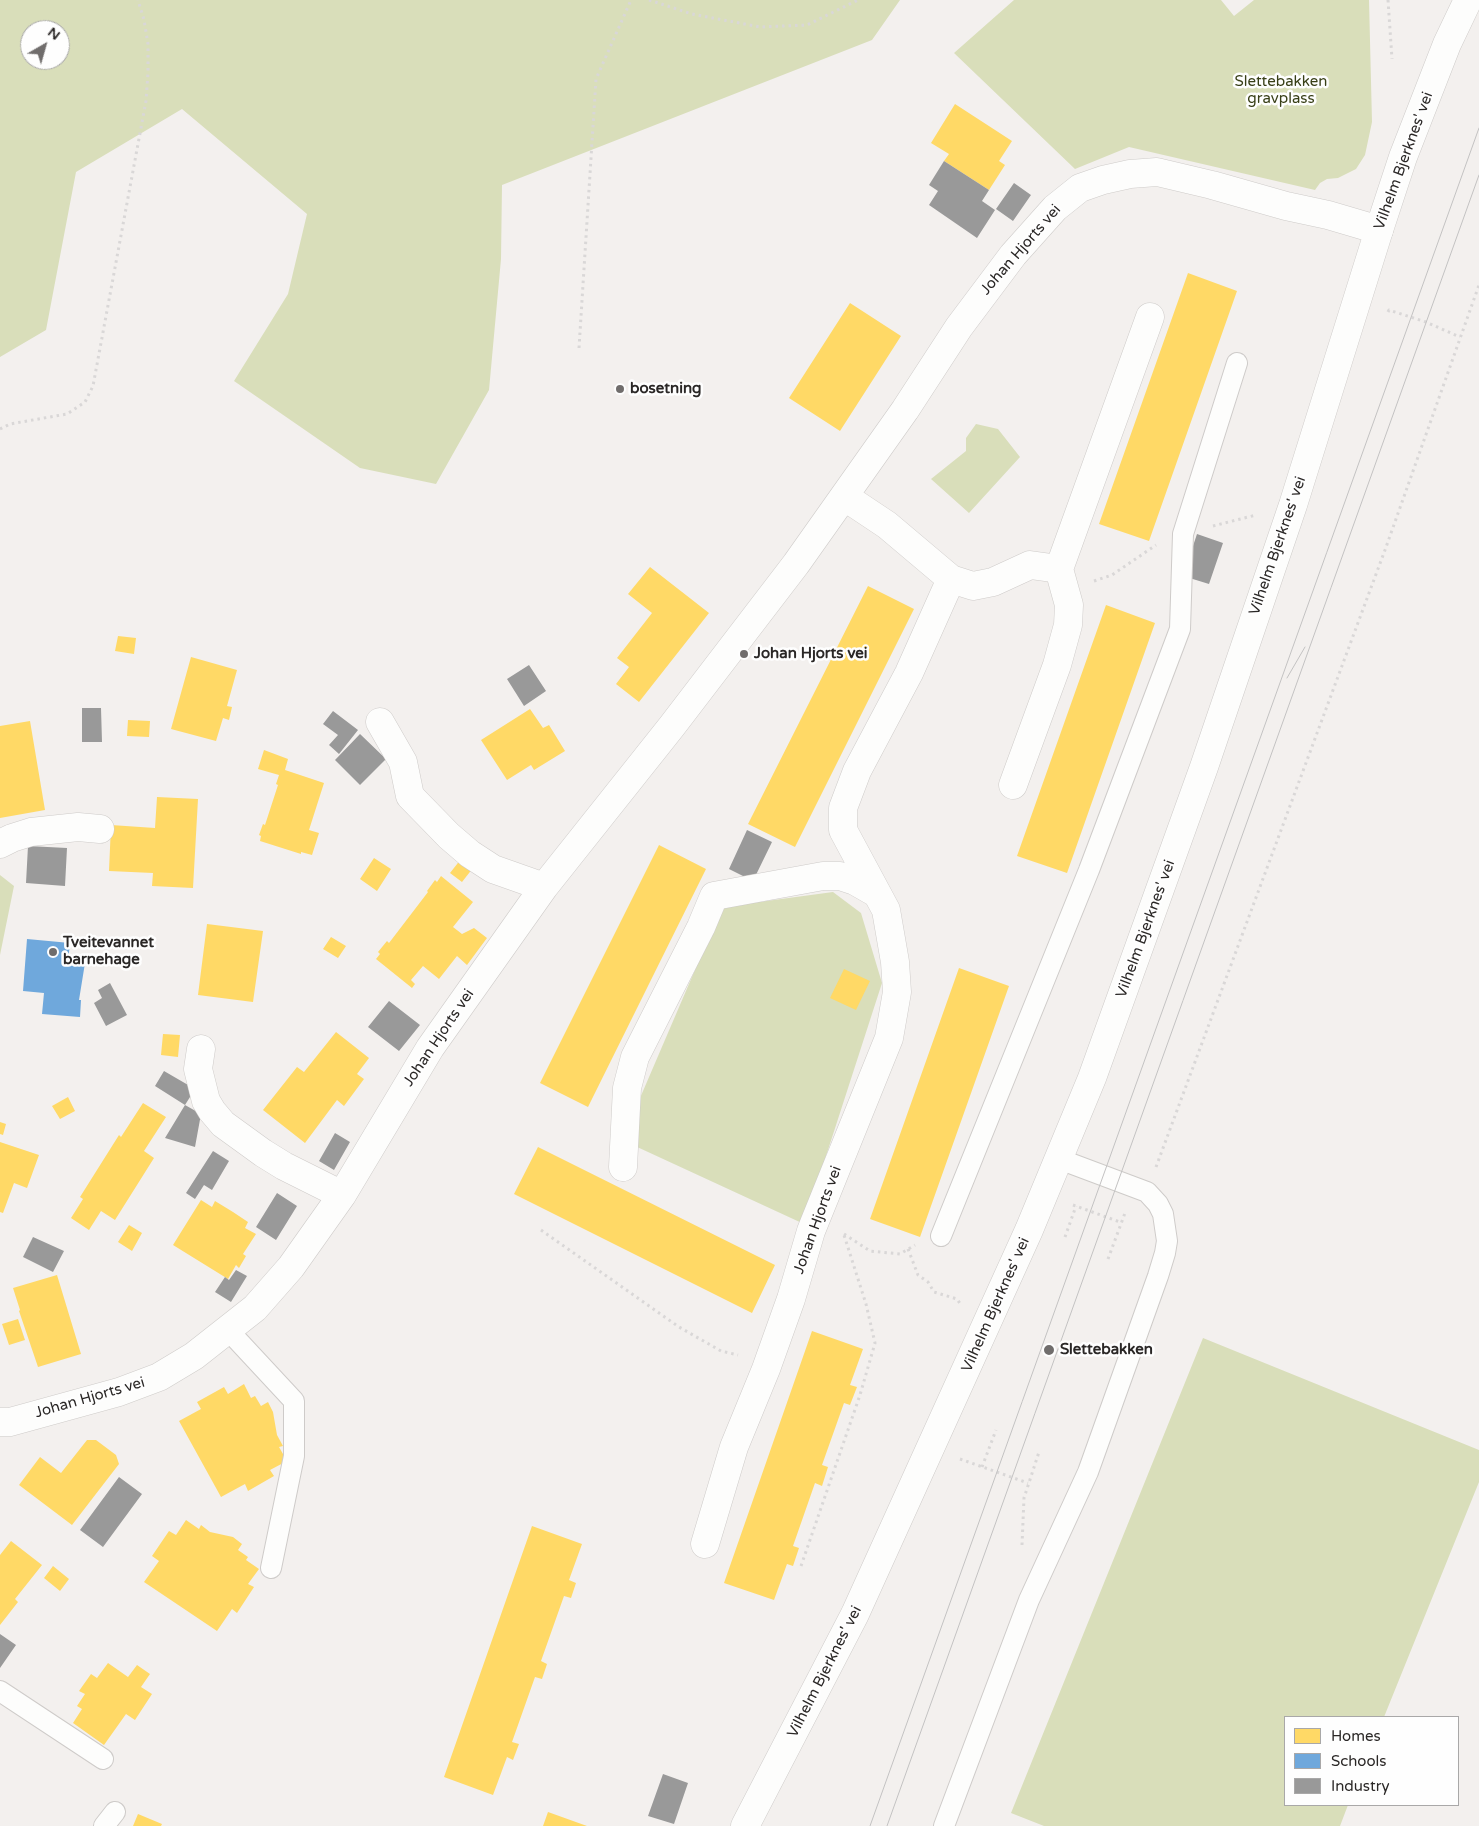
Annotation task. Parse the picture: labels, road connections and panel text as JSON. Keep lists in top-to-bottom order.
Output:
{
  "streets": {
    "street": ["Vilhelm Bjerknes' vei", "Johan Hjorts vei"]
  },
  "crossings": [
    ["Vilhelm Bjerknes' vei", "Johan Hjorts vei"]
  ],
  "parks": ["Slettebakken gravplass"],
  "places": [
    "bosetning",
    "Johan Hjorts vei",
    "Tveitevannet barnehage",
    "Slettebakken"
  ],
  "legend": ["Homes", "Schools", "Industry"],
  "north": "top right"
}
